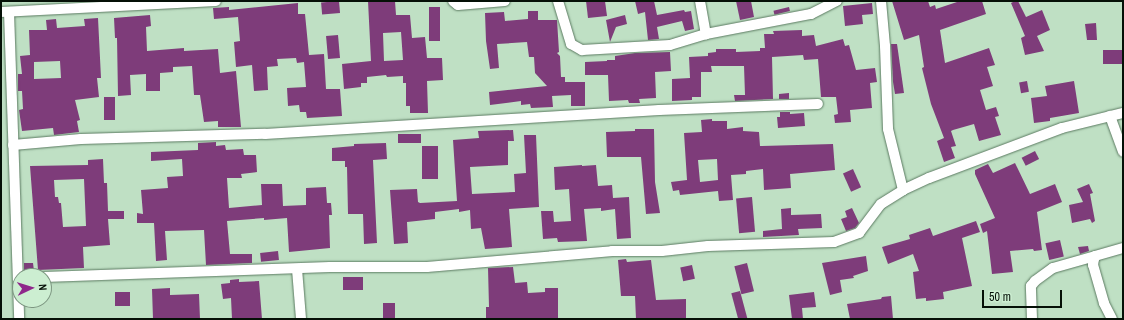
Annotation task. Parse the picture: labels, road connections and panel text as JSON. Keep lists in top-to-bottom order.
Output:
{
  "scale_bar": "50 m",
  "north": "right"
}
